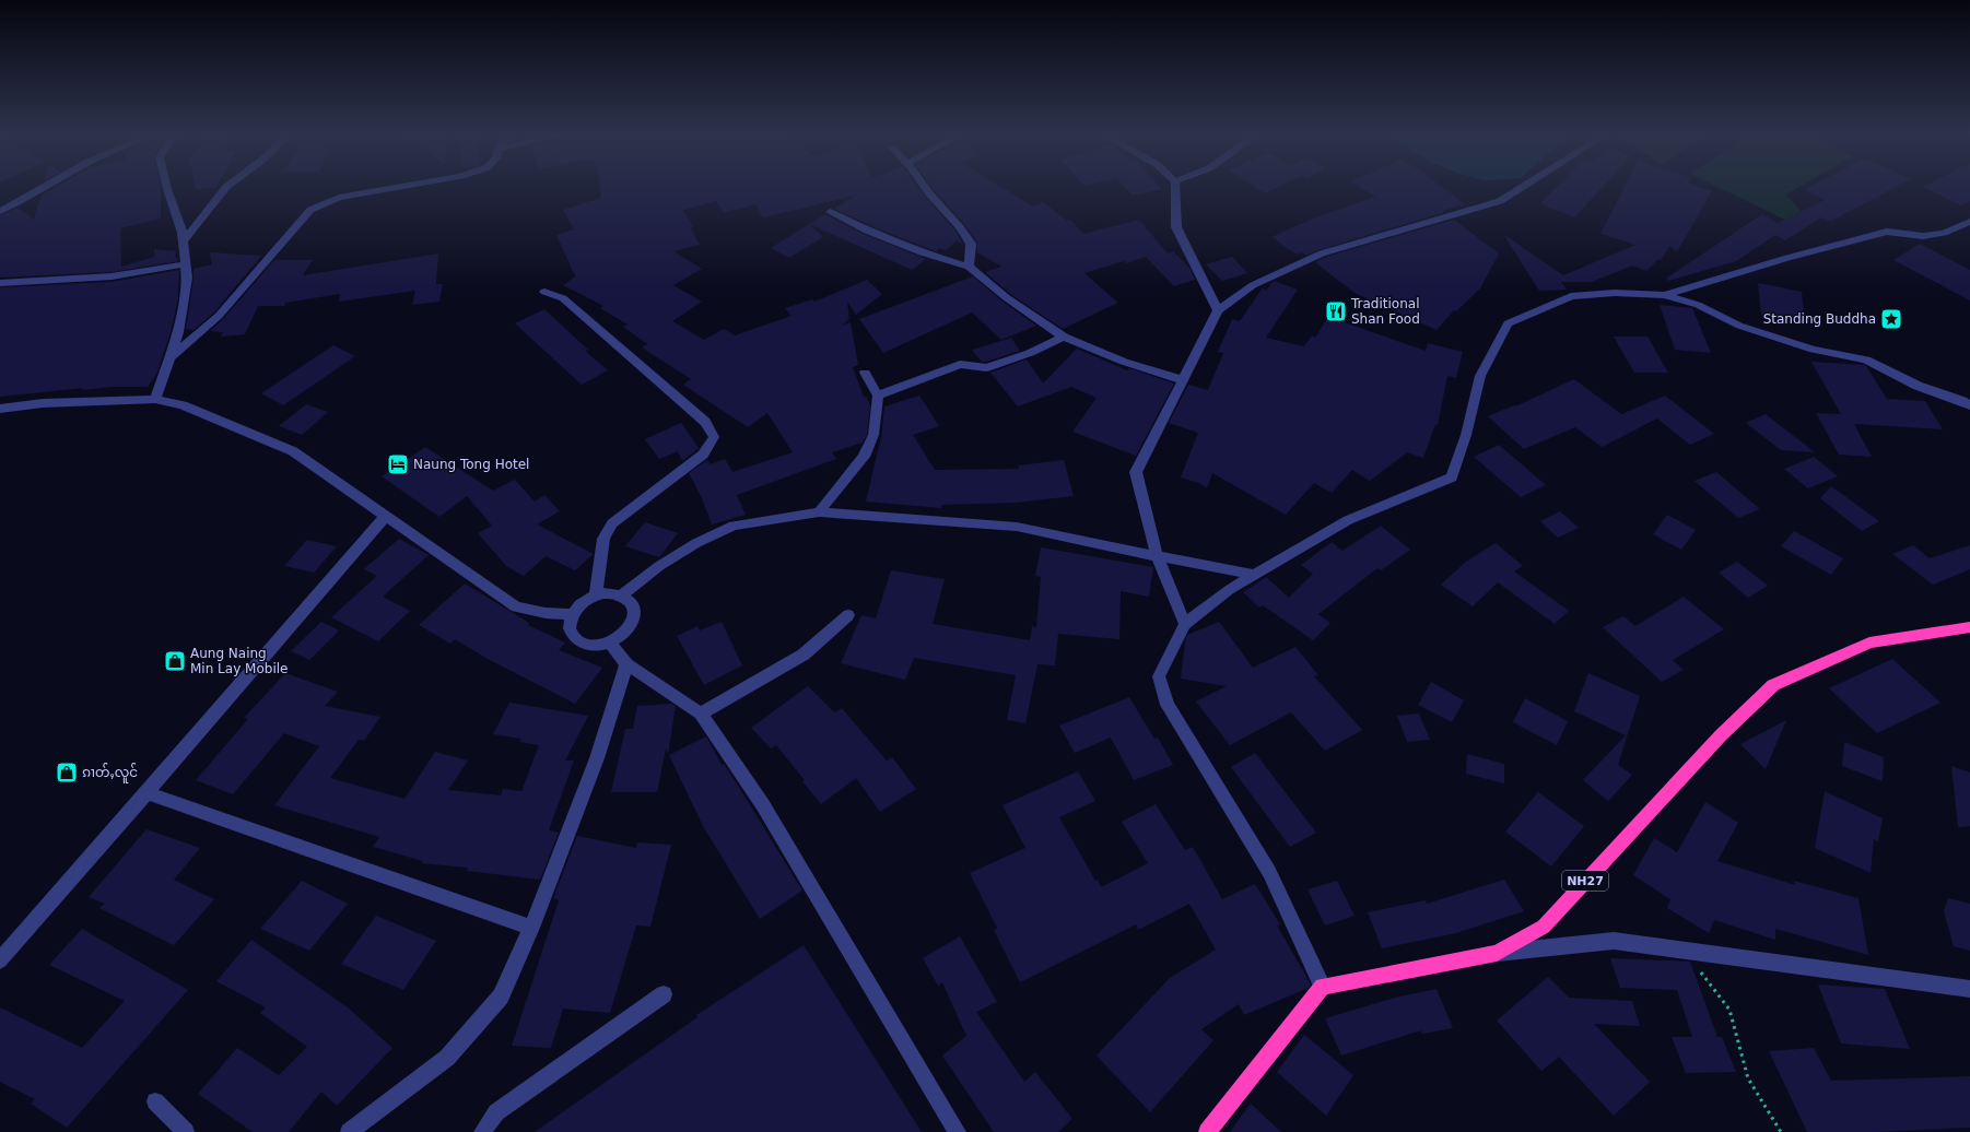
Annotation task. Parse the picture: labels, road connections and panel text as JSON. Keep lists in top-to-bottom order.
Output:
{
  "streets": {
    "highway": ["NH27"]
  },
  "places": {
    "restaurant": ["Traditional Shan Food"],
    "place": ["Standing Buddha"],
    "hotel": ["Naung Tong Hotel"],
    "shop": ["Aung Naing Min Lay Mobile", "ၵၢတ်ႇလူင်"]
  }
}
